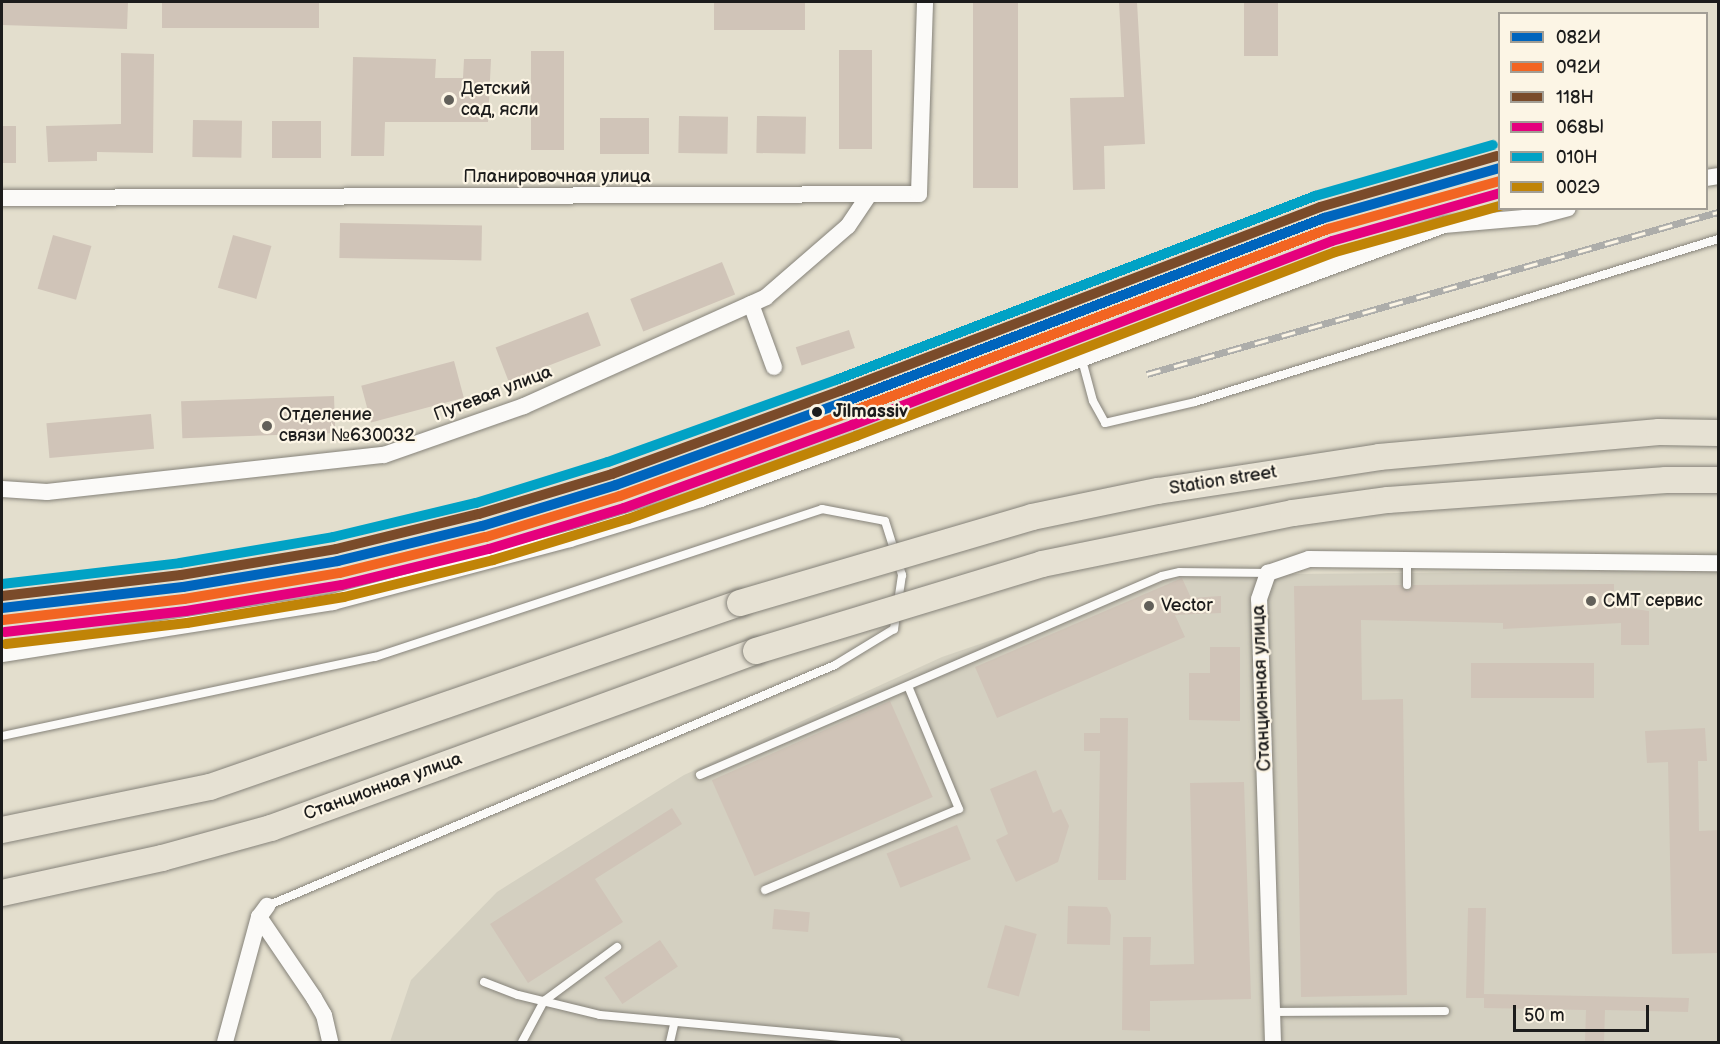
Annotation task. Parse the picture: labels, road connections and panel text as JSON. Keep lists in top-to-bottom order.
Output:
{
  "streets": {
    "main road": ["Station street"],
    "street": ["Планировочная улица", "Путевая улица", "Станционная улица"]
  },
  "crossings": [
    ["Планировочная улица", "Путевая улица"]
  ],
  "places": [
    "Детский сад, ясли",
    "Jilmassiv",
    "Отделение связи №630032",
    "СМТ сервис",
    "Vector"
  ],
  "lines": [
    "transit line 010Н",
    "transit line 118Н",
    "transit line 082И",
    "transit line 092И",
    "transit line 068Ы",
    "transit line 002Э"
  ],
  "legend": [
    "082И",
    "092И",
    "118Н",
    "068Ы",
    "010Н",
    "002Э"
  ],
  "scale_bar": "50 m"
}
